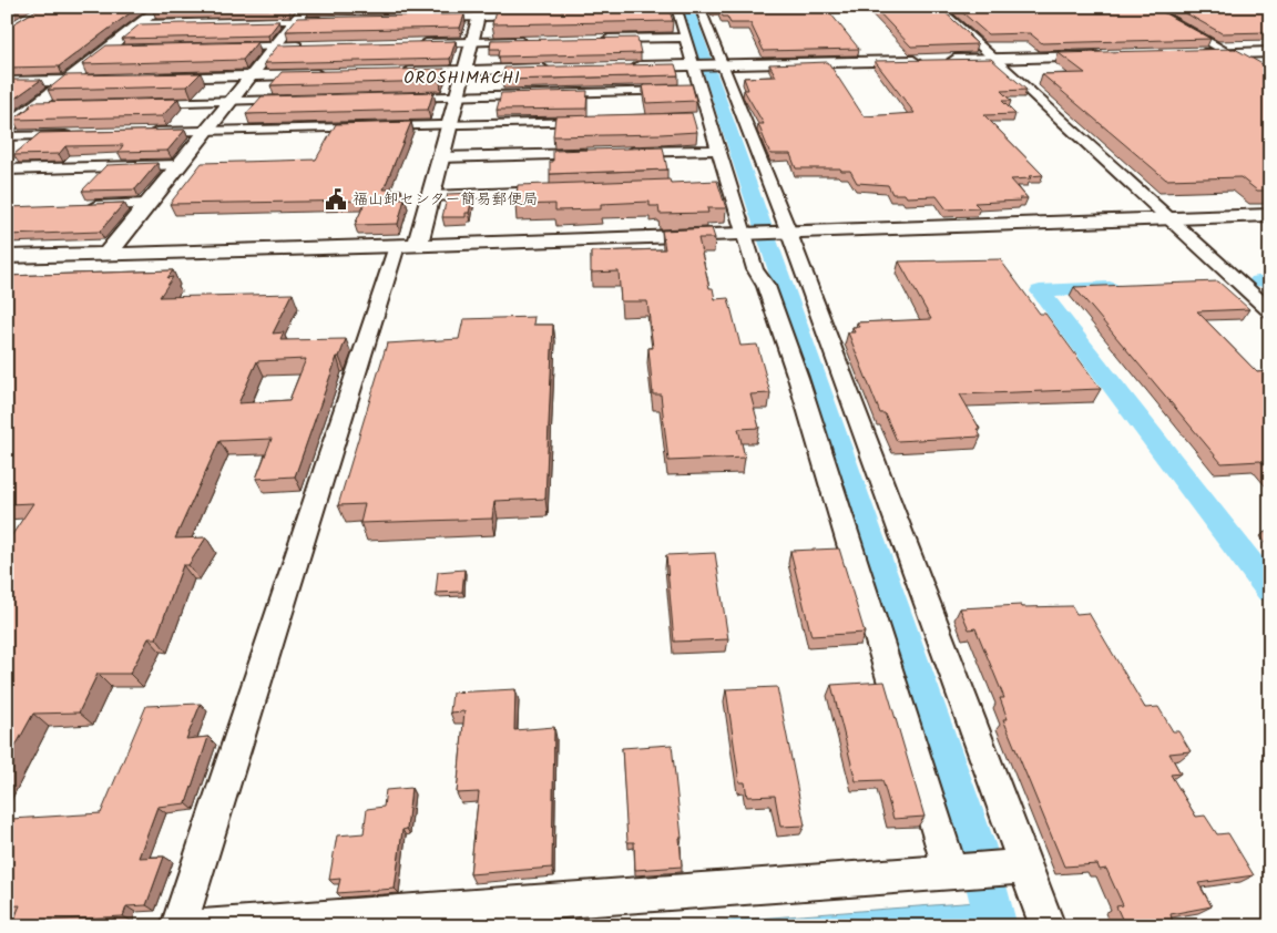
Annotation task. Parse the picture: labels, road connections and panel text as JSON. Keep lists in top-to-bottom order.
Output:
{
  "districts": ["OROSHIMACHI"],
  "places": {
    "public building": ["福山卸センター簡易郵便局"]
  }
}
